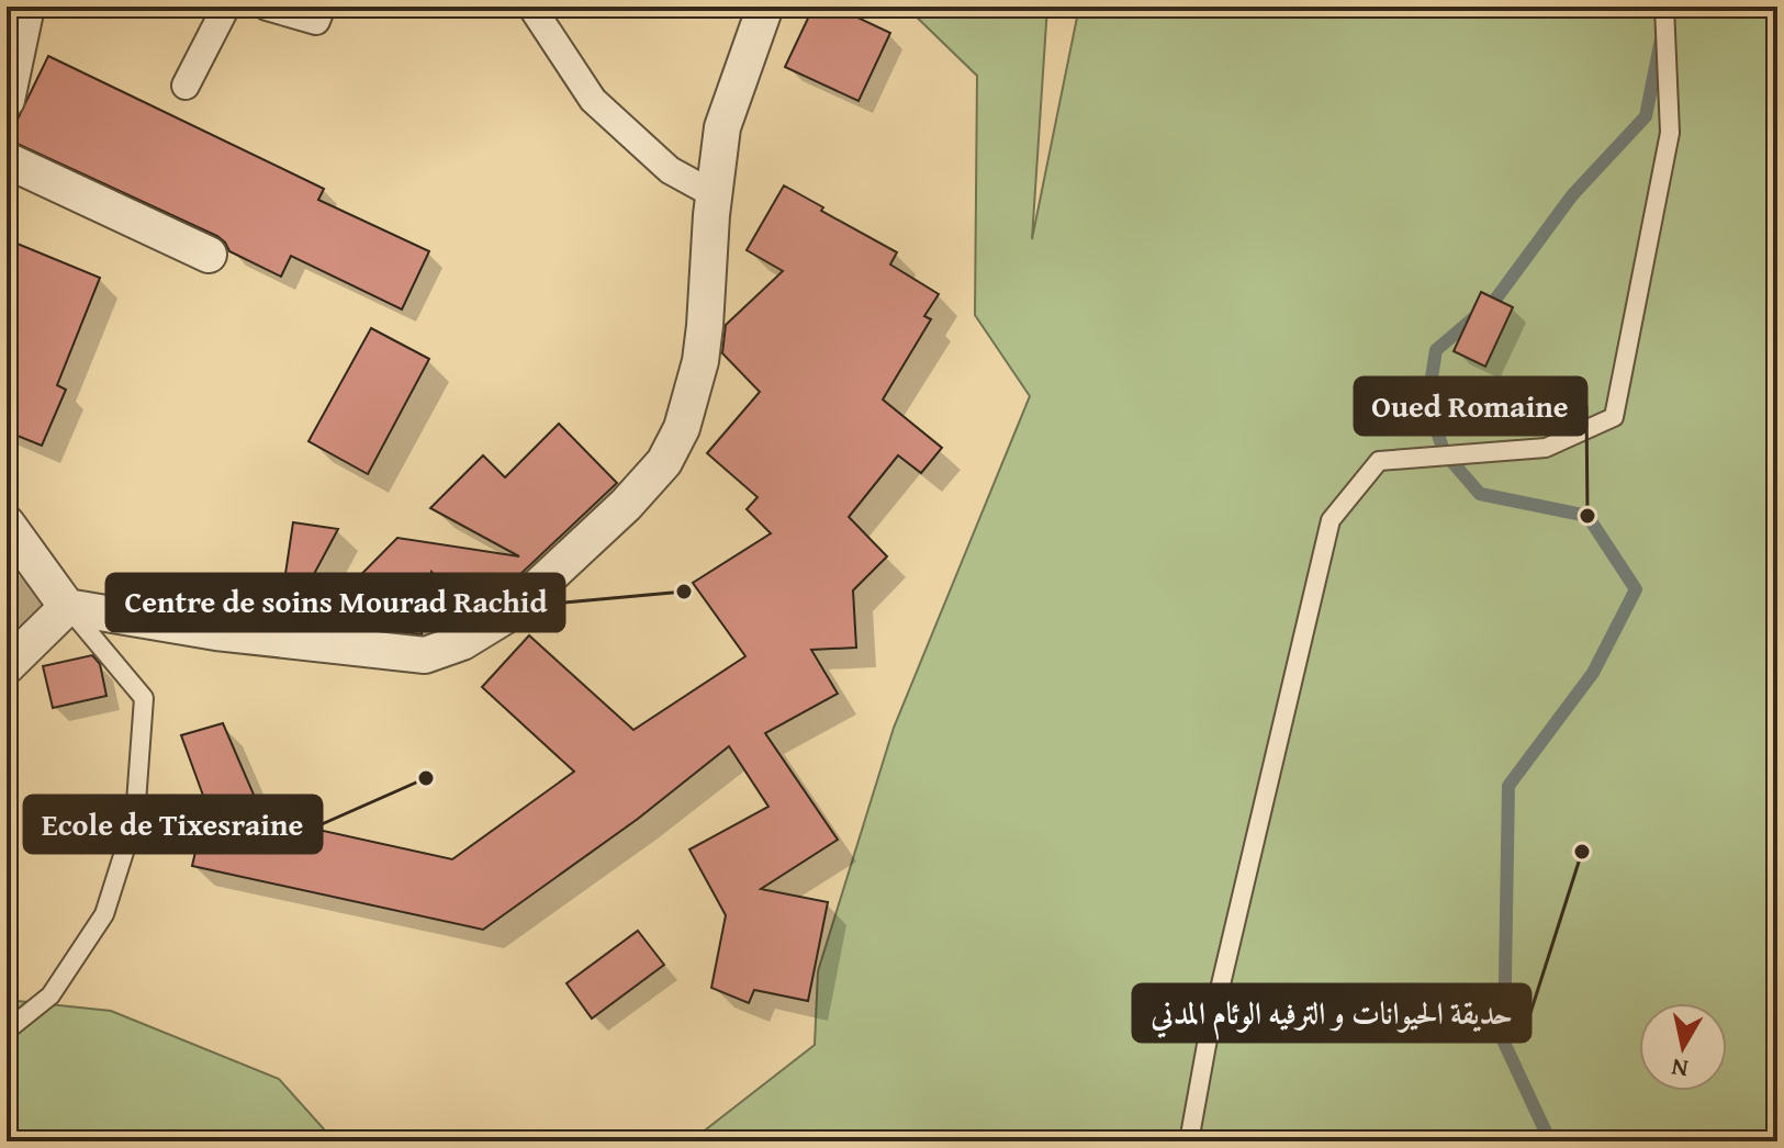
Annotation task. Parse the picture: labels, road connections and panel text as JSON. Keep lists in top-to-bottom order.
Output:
{
  "places": [
    "Oued Romaine",
    "Centre de soins Mourad Rachid",
    "Ecole de Tixesraine",
    "حديقة الحيوانات و الترفيه الوئام المدني"
  ],
  "north": "bottom"
}
